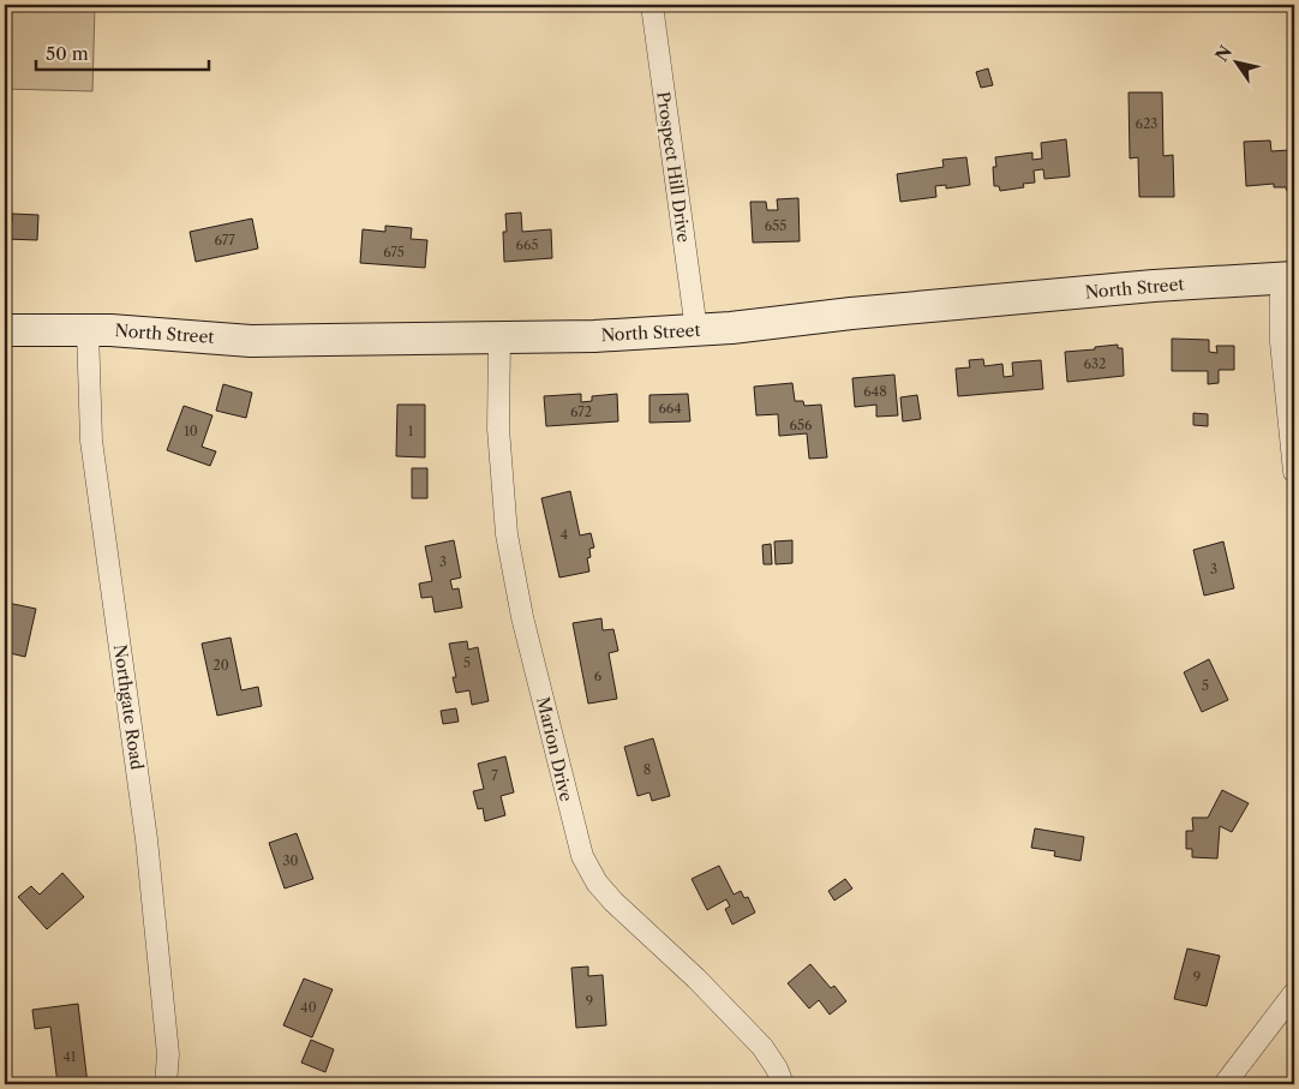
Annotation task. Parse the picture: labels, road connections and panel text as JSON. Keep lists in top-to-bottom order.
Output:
{
  "streets": {
    "main road": ["North Street"],
    "street": ["Prospect Hill Drive", "Northgate Road", "Marion Drive"]
  },
  "crossings": [
    ["Prospect Hill Drive", "North Street"],
    ["North Street", "Northgate Road"],
    ["North Street", "Marion Drive"]
  ],
  "house_numbers": [
    "623",
    "655",
    "677",
    "665",
    "675",
    "632",
    "648",
    "664",
    "672",
    "656",
    "10",
    "1",
    "4",
    "3",
    "3",
    "5",
    "20",
    "6",
    "5",
    "8",
    "7",
    "30",
    "9",
    "9",
    "40",
    "41"
  ],
  "scale_bar": "50 m",
  "north": "top left"
}
